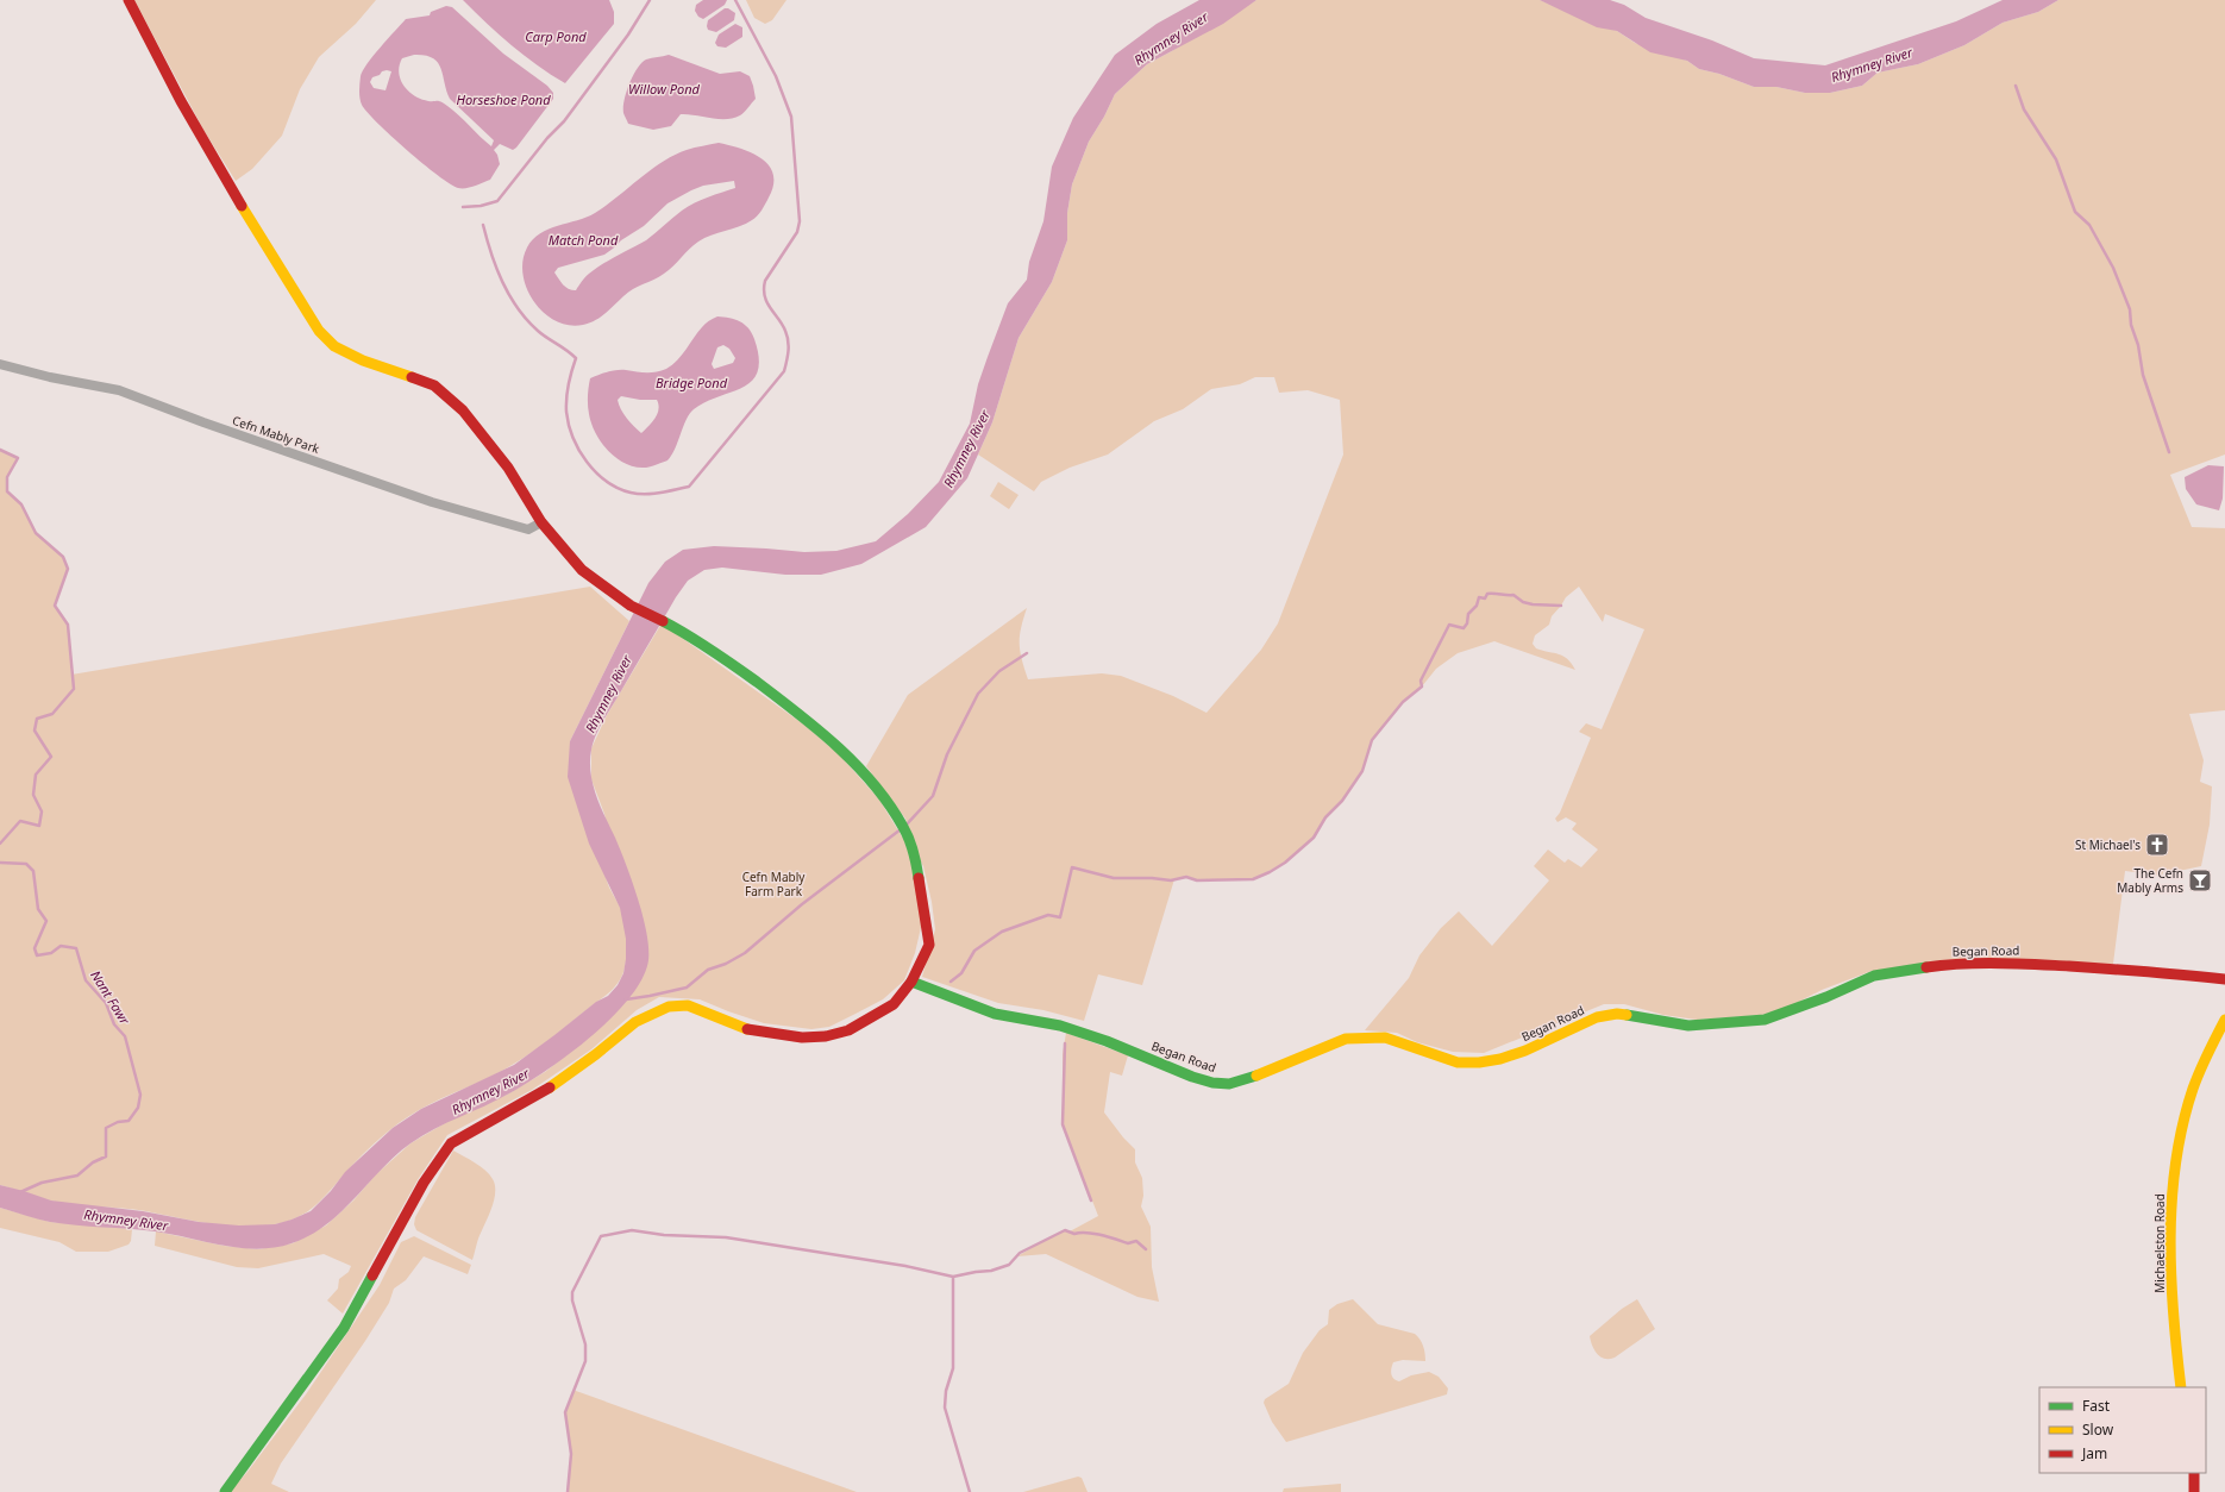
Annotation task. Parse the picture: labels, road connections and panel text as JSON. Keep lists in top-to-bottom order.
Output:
{
  "streets": {
    "street": ["Cefn Mably Park", "Began Road", "Michaelston Road"]
  },
  "water": [
    "Carp Pond",
    "Rhymney River",
    "Willow Pond",
    "Horseshoe Pond",
    "Match Pond",
    "Bridge Pond",
    "Nant Fawr"
  ],
  "parks": ["Cefn Mably Farm Park"],
  "places": {
    "church": ["St Michael's"],
    "bar": ["The Cefn Mably Arms"]
  },
  "legend": ["Fast", "Slow", "Jam"]
}
